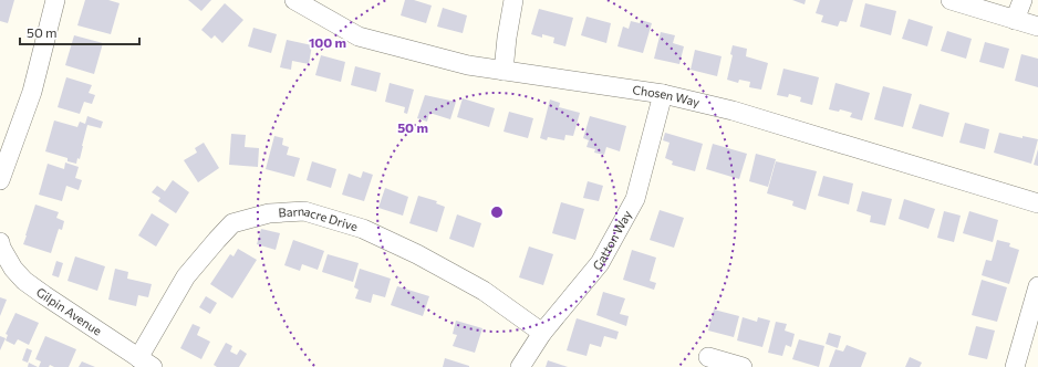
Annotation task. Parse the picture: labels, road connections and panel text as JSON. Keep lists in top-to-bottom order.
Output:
{
  "streets": {
    "street": [
      "Chosen Way",
      "Barnacre Drive",
      "Gatton Way",
      "Gilpin Avenue"
    ]
  },
  "crossings": [
    ["Chosen Way", "Gatton Way"],
    ["Barnacre Drive", "Gatton Way"],
    ["Barnacre Drive", "Gilpin Avenue"]
  ],
  "scale_bar": "50 m",
  "rings": ["100 m", "50 m"]
}
